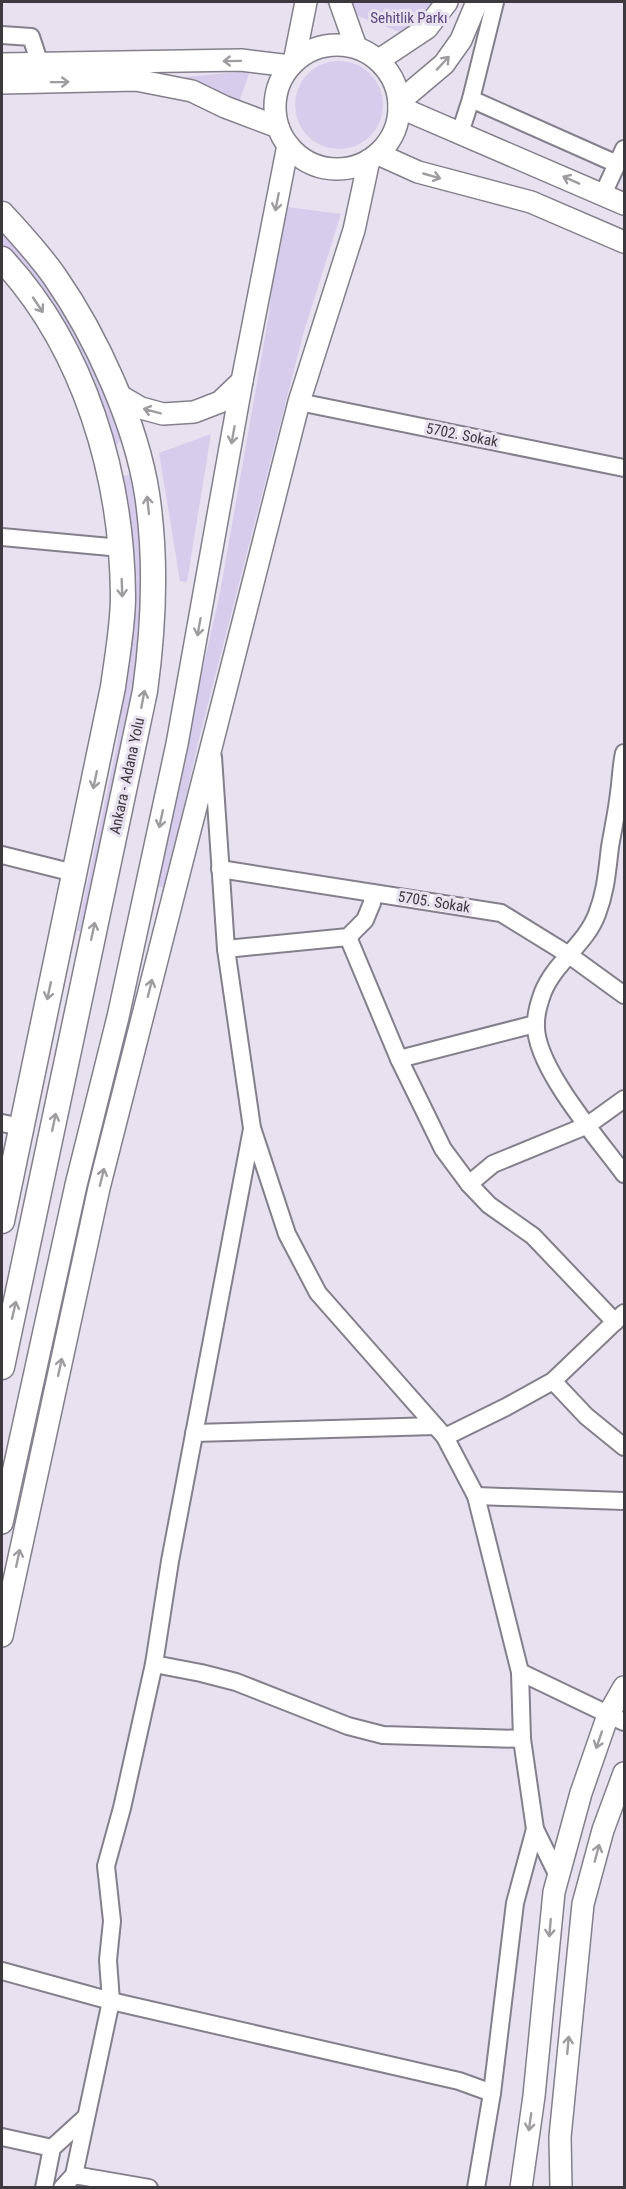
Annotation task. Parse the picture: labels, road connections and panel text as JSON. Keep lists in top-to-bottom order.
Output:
{
  "streets": {
    "highway": ["Ankara - Adana Yolu"],
    "street": ["5702. Sokak", "5705. Sokak"]
  },
  "parks": ["Sehitlik Parkı"]
}
